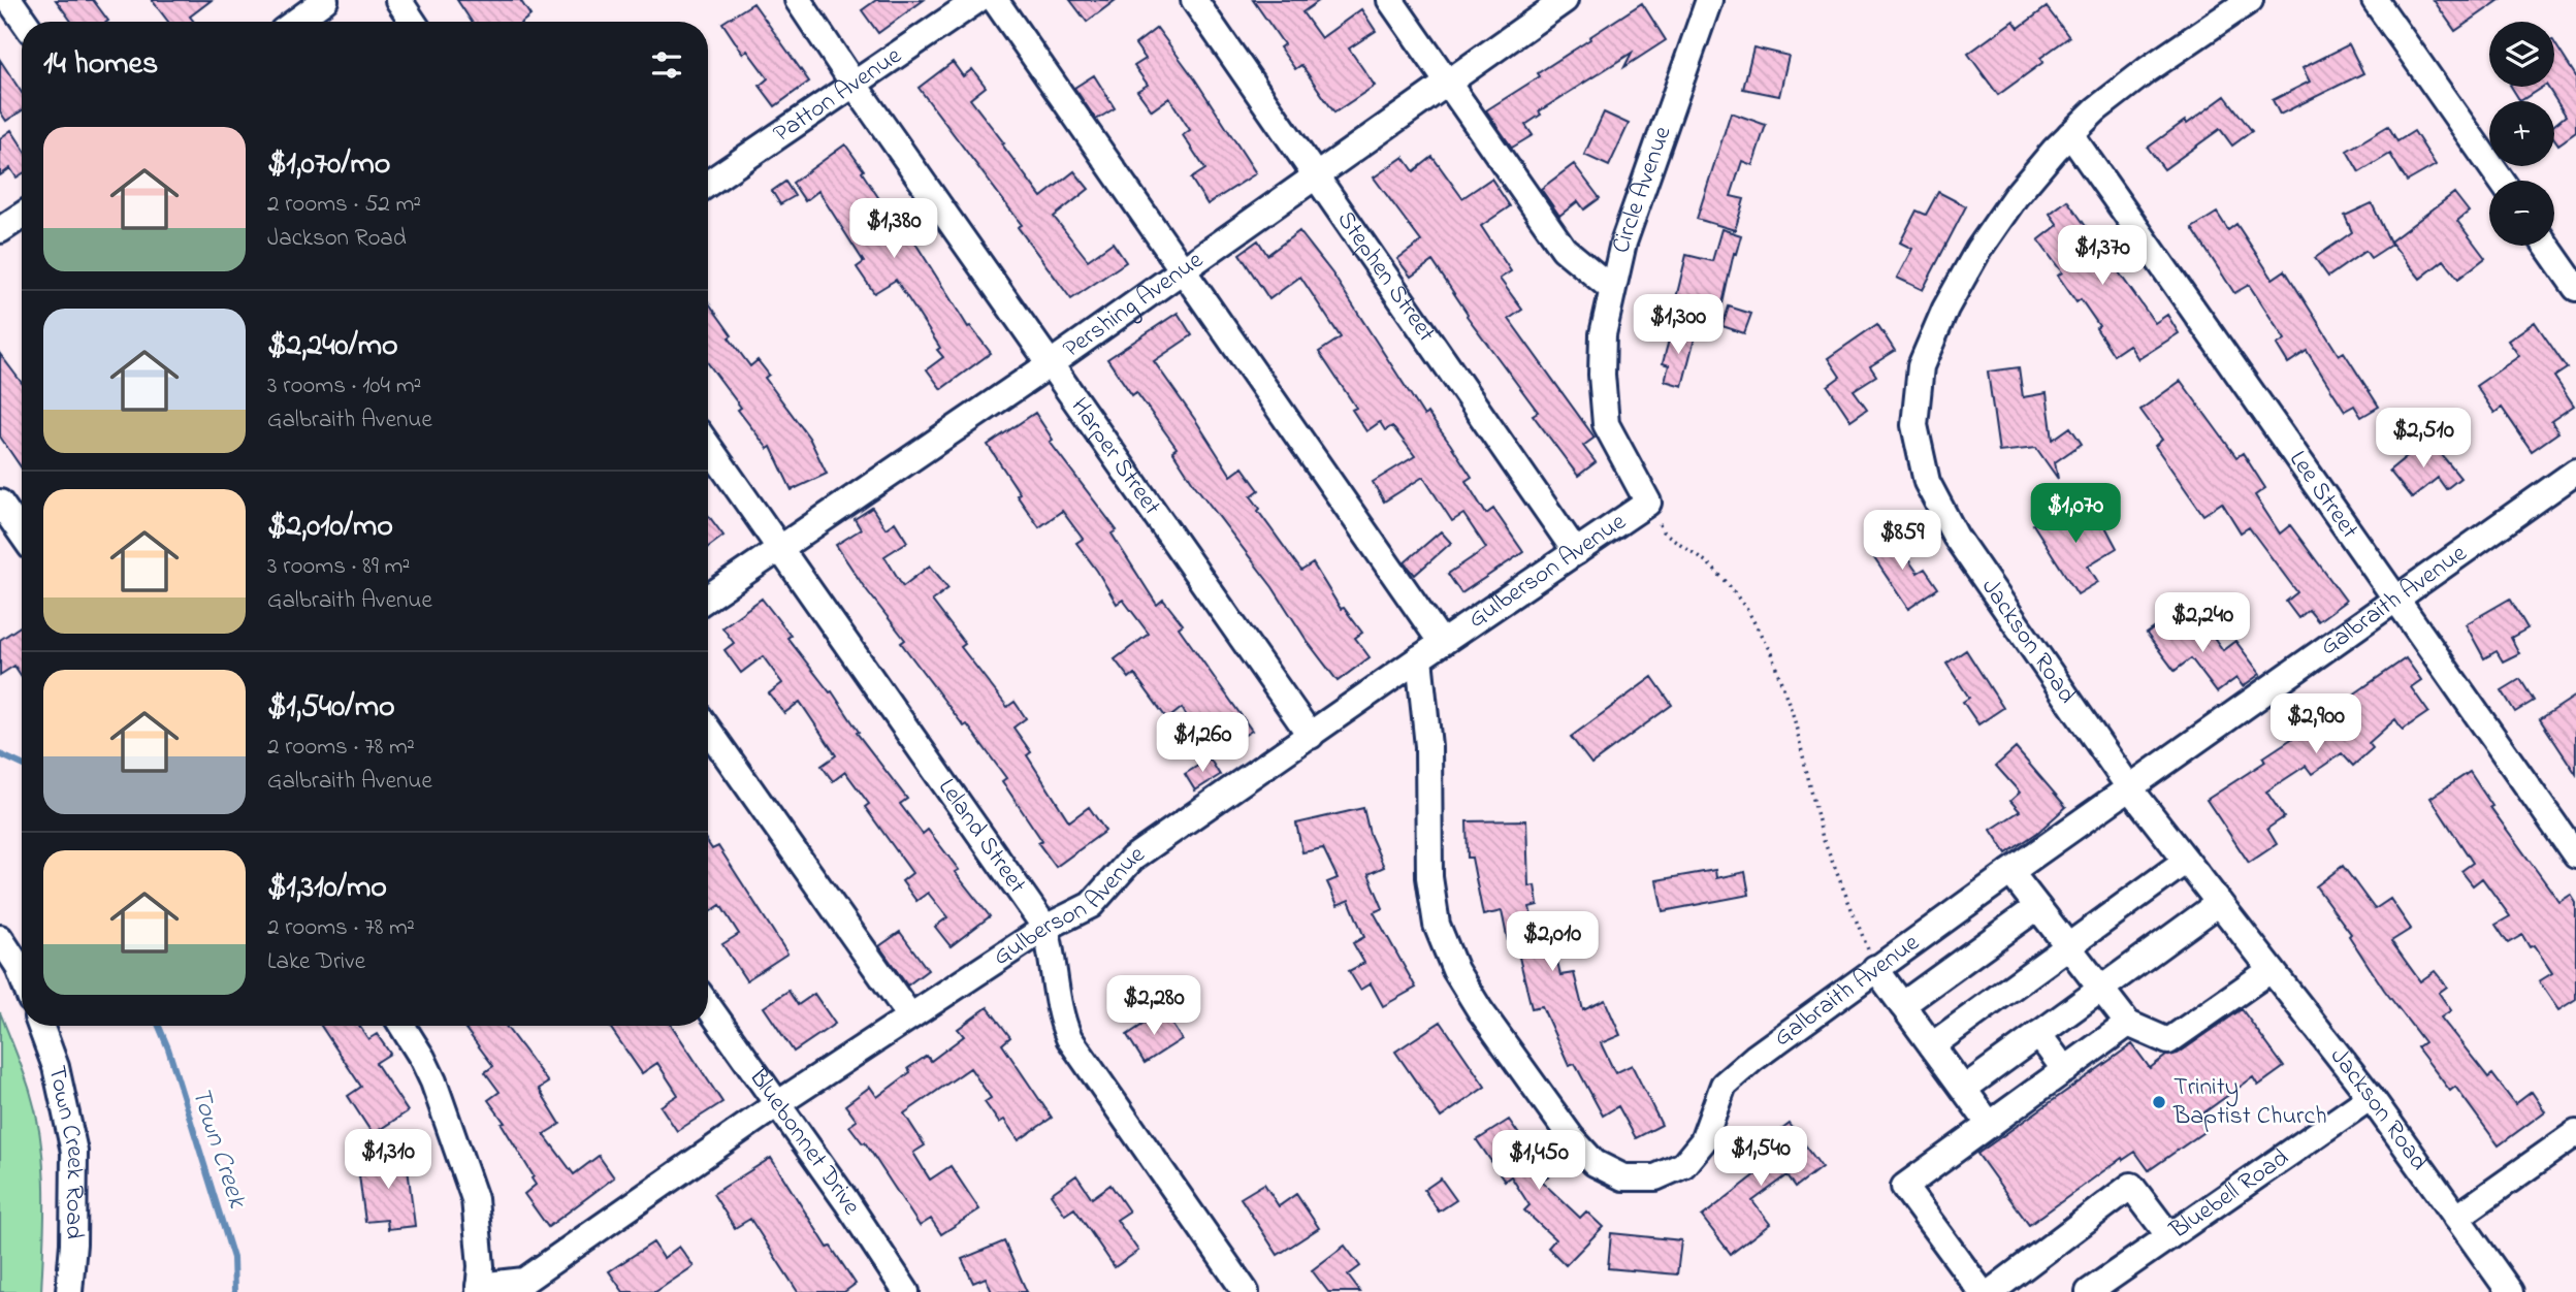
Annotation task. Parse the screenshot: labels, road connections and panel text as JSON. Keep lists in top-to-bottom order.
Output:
{
  "streets": {
    "street": [
      "Patton Avenue",
      "Circle Avenue",
      "Stephen Street",
      "Pershing Avenue",
      "Harper Street",
      "Lee Street",
      "Gulberson Avenue",
      "Galbraith Avenue",
      "Jackson Road",
      "Leland Street",
      "Bluebonnet Drive",
      "Town Creek Road",
      "Bluebell Road"
    ]
  },
  "crossings": [
    ["Patton Avenue", "Harper Street"],
    ["Circle Avenue", "Gulberson Avenue"],
    ["Stephen Street", "Pershing Avenue"],
    ["Stephen Street", "Gulberson Avenue"],
    ["Pershing Avenue", "Harper Street"],
    ["Pershing Avenue", "Leland Street"],
    ["Harper Street", "Gulberson Avenue"],
    ["Lee Street", "Galbraith Avenue"],
    ["Lee Street", "Jackson Road"],
    ["Gulberson Avenue", "Galbraith Avenue"],
    ["Gulberson Avenue", "Leland Street"],
    ["Gulberson Avenue", "Bluebonnet Drive"],
    ["Galbraith Avenue", "Jackson Road"],
    ["Jackson Road", "Bluebell Road"]
  ],
  "water": ["Town Creek"],
  "places": ["Trinity Baptist Church"],
  "page": {
    "map_buttons": ["+", "−"],
    "heading": "14 homes",
    "list": [
      {
        "name": "$1,070/mo",
        "note": "2 rooms · 52 m² · Jackson Road"
      },
      {
        "name": "$2,240/mo",
        "note": "3 rooms · 104 m² · Galbraith Avenue"
      },
      {
        "name": "$2,010/mo",
        "note": "3 rooms · 89 m² · Galbraith Avenue"
      },
      {
        "name": "$1,540/mo",
        "note": "2 rooms · 78 m² · Galbraith Avenue"
      },
      {
        "name": "$1,310/mo",
        "note": "2 rooms · 78 m² · Lake Drive"
      }
    ],
    "price": [
      "$1,380",
      "$1,370",
      "$1,300",
      "$2,510",
      "$1,070",
      "$859",
      "$2,240",
      "$2,900",
      "$1,260",
      "$2,010",
      "$2,280",
      "$1,540",
      "$1,310",
      "$1,450"
    ]
  }
}
